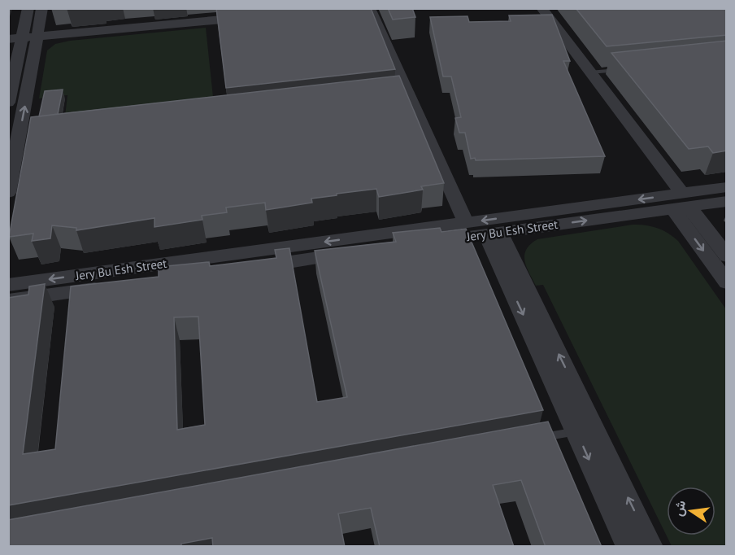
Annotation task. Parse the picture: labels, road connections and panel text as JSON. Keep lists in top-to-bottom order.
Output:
{
  "streets": {
    "street": ["Jery Bu Esh Street"]
  },
  "north": "left"
}
